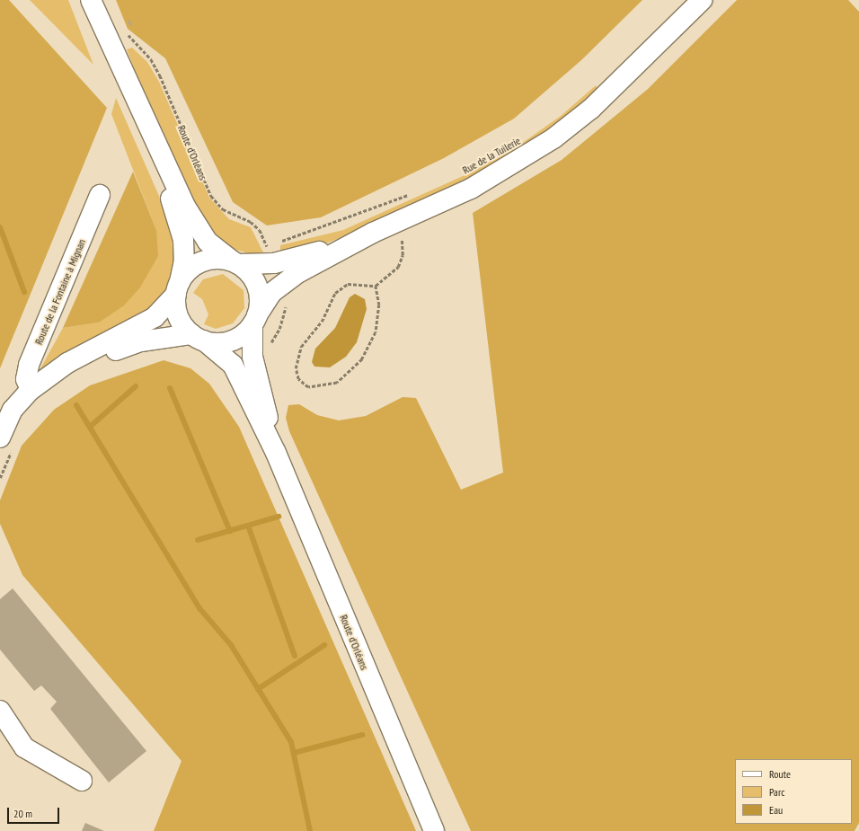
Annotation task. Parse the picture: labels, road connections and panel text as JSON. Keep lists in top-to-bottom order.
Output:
{
  "streets": {
    "main road": ["Route d'Orléans", "Rue de la Tuilerie", "Route de la Fontaine à Mignan"]
  },
  "legend": ["Route", "Parc", "Eau"],
  "scale_bar": "20 m"
}
